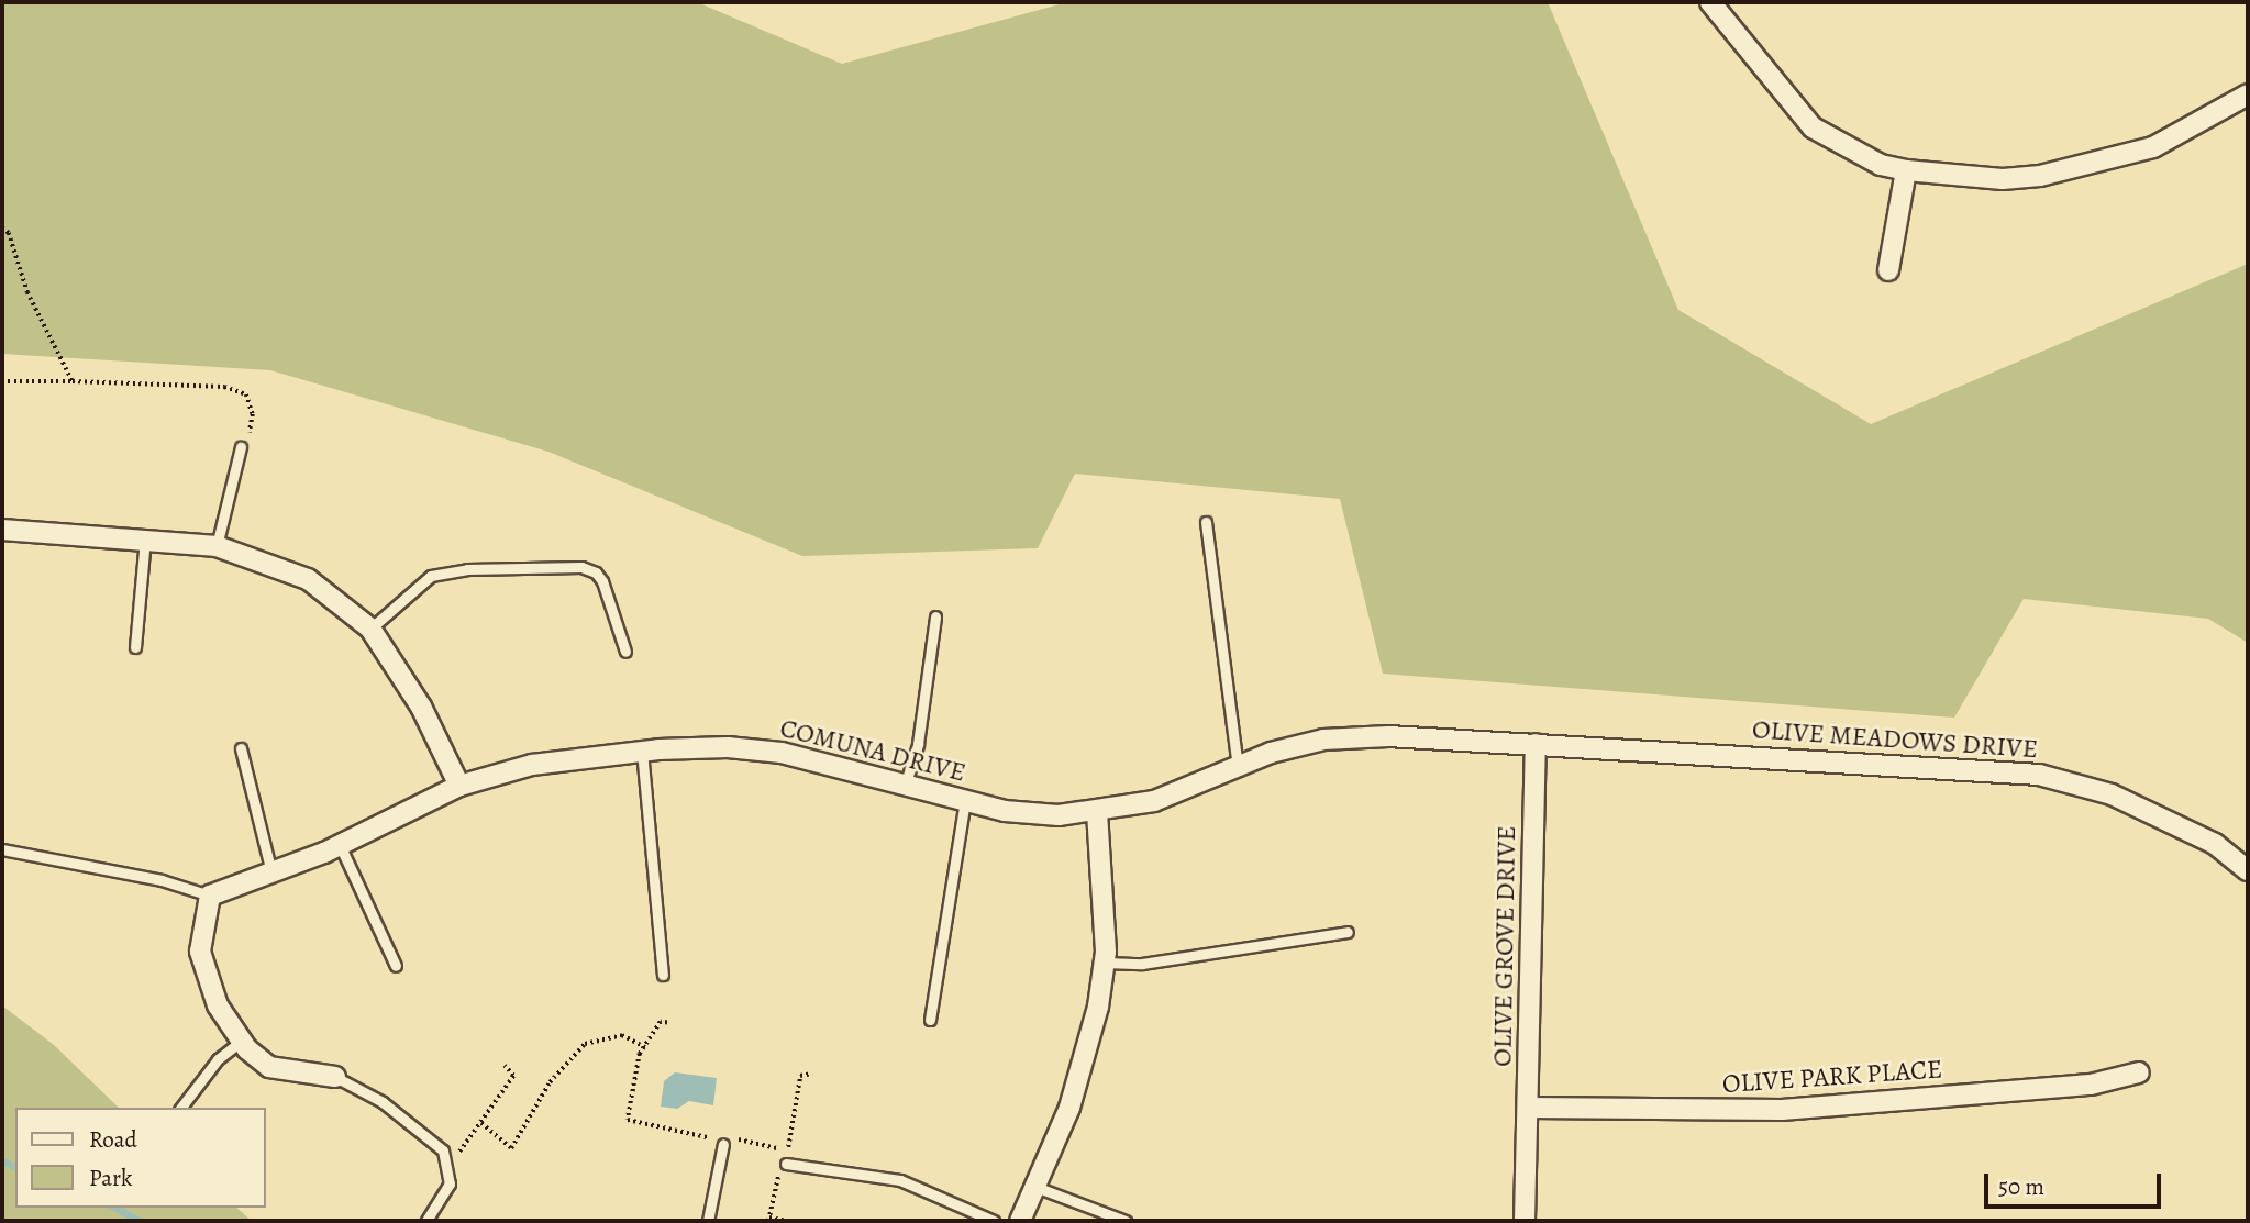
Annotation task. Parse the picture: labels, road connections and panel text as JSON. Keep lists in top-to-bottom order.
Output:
{
  "streets": {
    "street": [
      "OLIVE MEADOWS DRIVE",
      "COMUNA DRIVE",
      "OLIVE GROVE DRIVE",
      "OLIVE PARK PLACE"
    ]
  },
  "crossings": [
    ["OLIVE MEADOWS DRIVE", "COMUNA DRIVE"],
    ["OLIVE MEADOWS DRIVE", "OLIVE GROVE DRIVE"],
    ["COMUNA DRIVE", "OLIVE GROVE DRIVE"],
    ["OLIVE GROVE DRIVE", "OLIVE PARK PLACE"]
  ],
  "legend": ["Road", "Park"],
  "scale_bar": "50 m"
}
